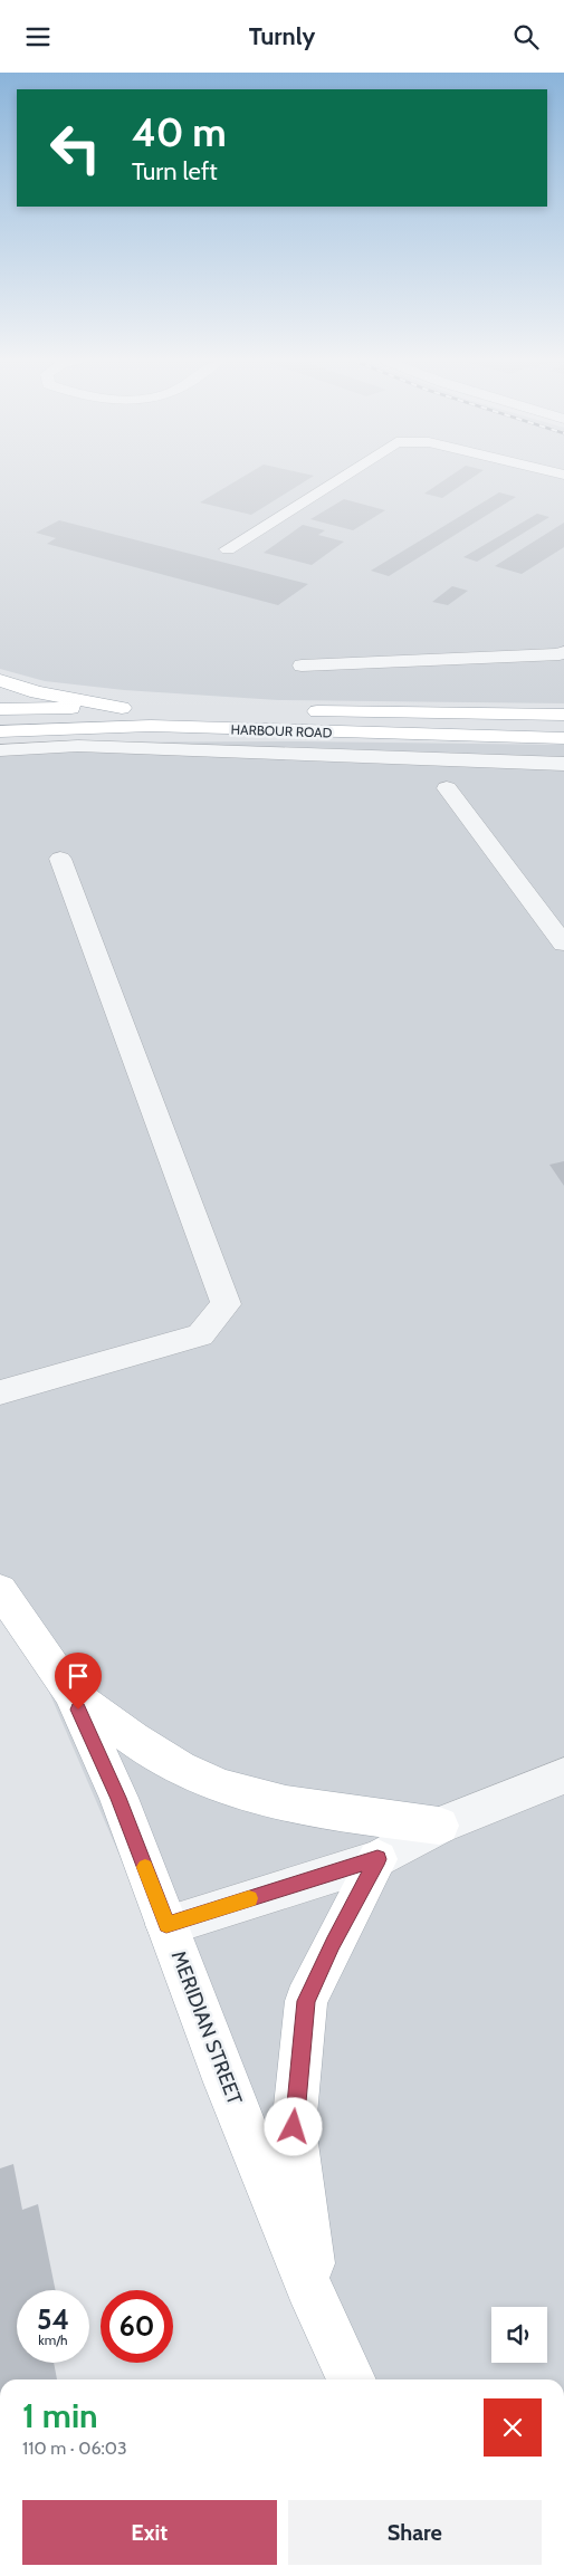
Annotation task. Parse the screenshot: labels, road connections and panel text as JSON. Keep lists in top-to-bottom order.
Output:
{
  "streets": {
    "main road": ["HARBOUR ROAD", "MERIDIAN STREET"]
  },
  "page": {
    "header": "Turnly",
    "turn": ["40 m", "Turn left"],
    "speed": "54 km/h",
    "limit": "60",
    "heading": ["1 min", "110 m · 06:03"],
    "buttons": ["Exit", "Share"]
  }
}
